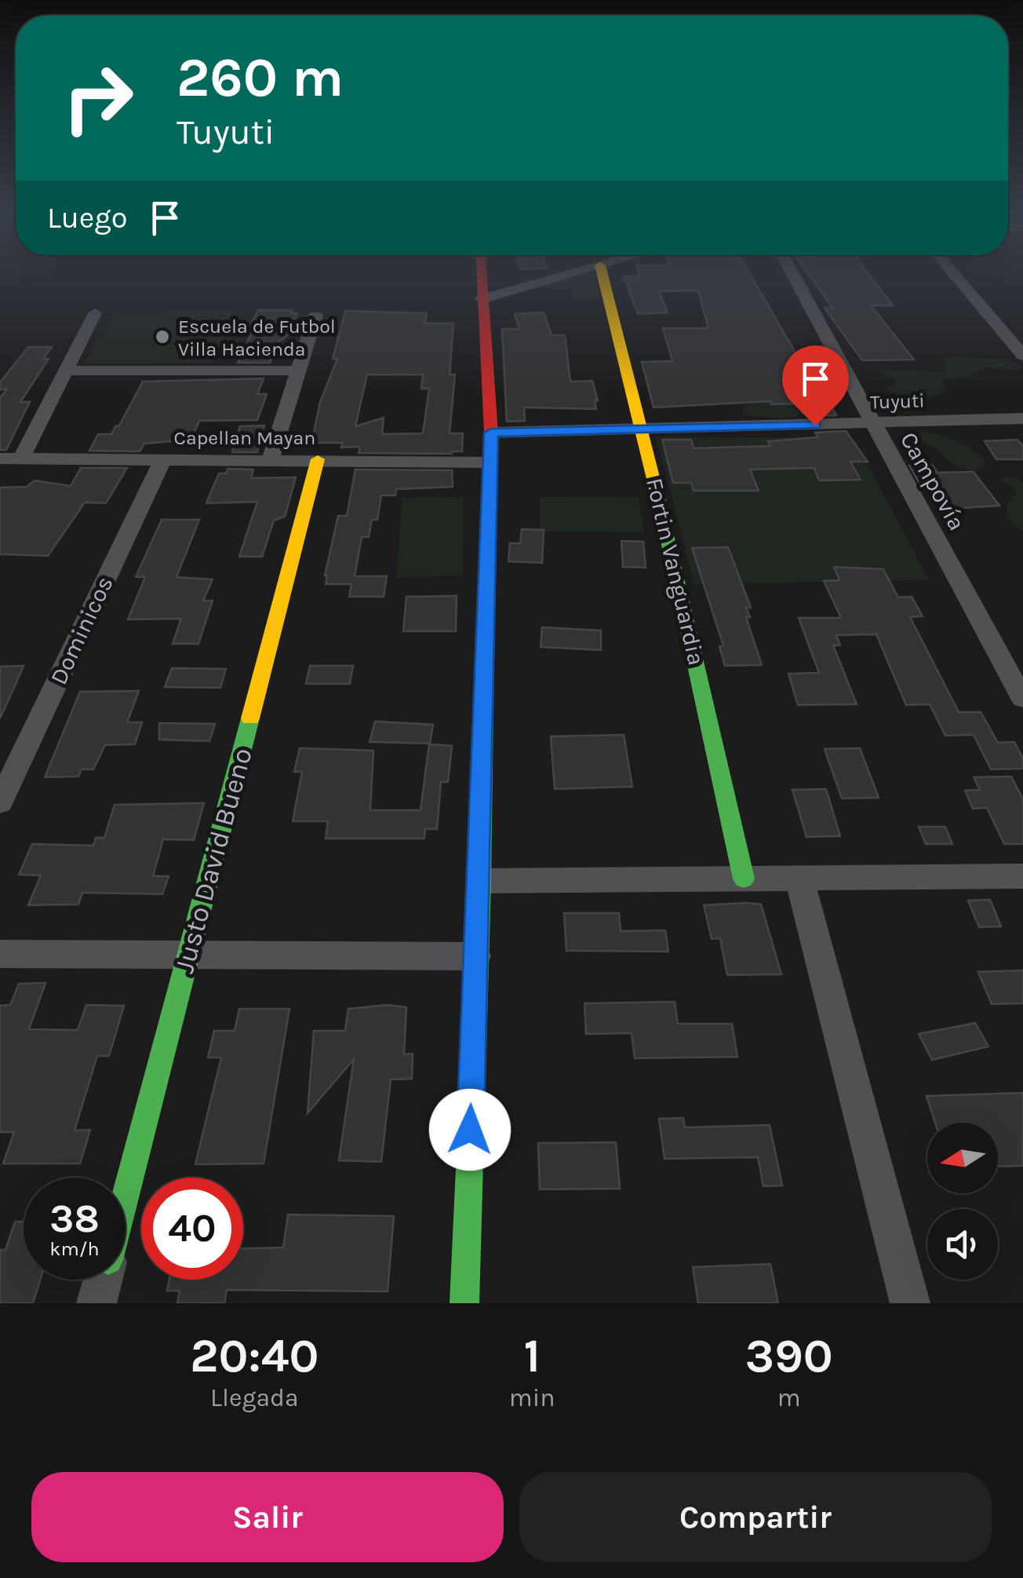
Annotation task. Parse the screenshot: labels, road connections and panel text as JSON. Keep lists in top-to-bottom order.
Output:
{
  "streets": {
    "street": [
      "Tuyuti",
      "Capellan Mayan",
      "Campovía",
      "Fortin Vanguardia",
      "Dominicos",
      "Justo David Bueno"
    ]
  },
  "crossings": [
    ["Tuyuti", "Campovía"],
    ["Tuyuti", "Fortin Vanguardia"],
    ["Capellan Mayan", "Dominicos"],
    ["Capellan Mayan", "Justo David Bueno"]
  ],
  "places": ["Escuela de Futbol Villa Hacienda"],
  "north": "left",
  "page": {
    "turn": ["260 m", "Tuyuti"],
    "then": "Luego",
    "speed": "38 km/h",
    "limit": "40",
    "eta": [
      "20:40",
      "Llegada",
      "1",
      "min",
      "390",
      "m"
    ],
    "buttons": ["Salir", "Compartir"]
  }
}
